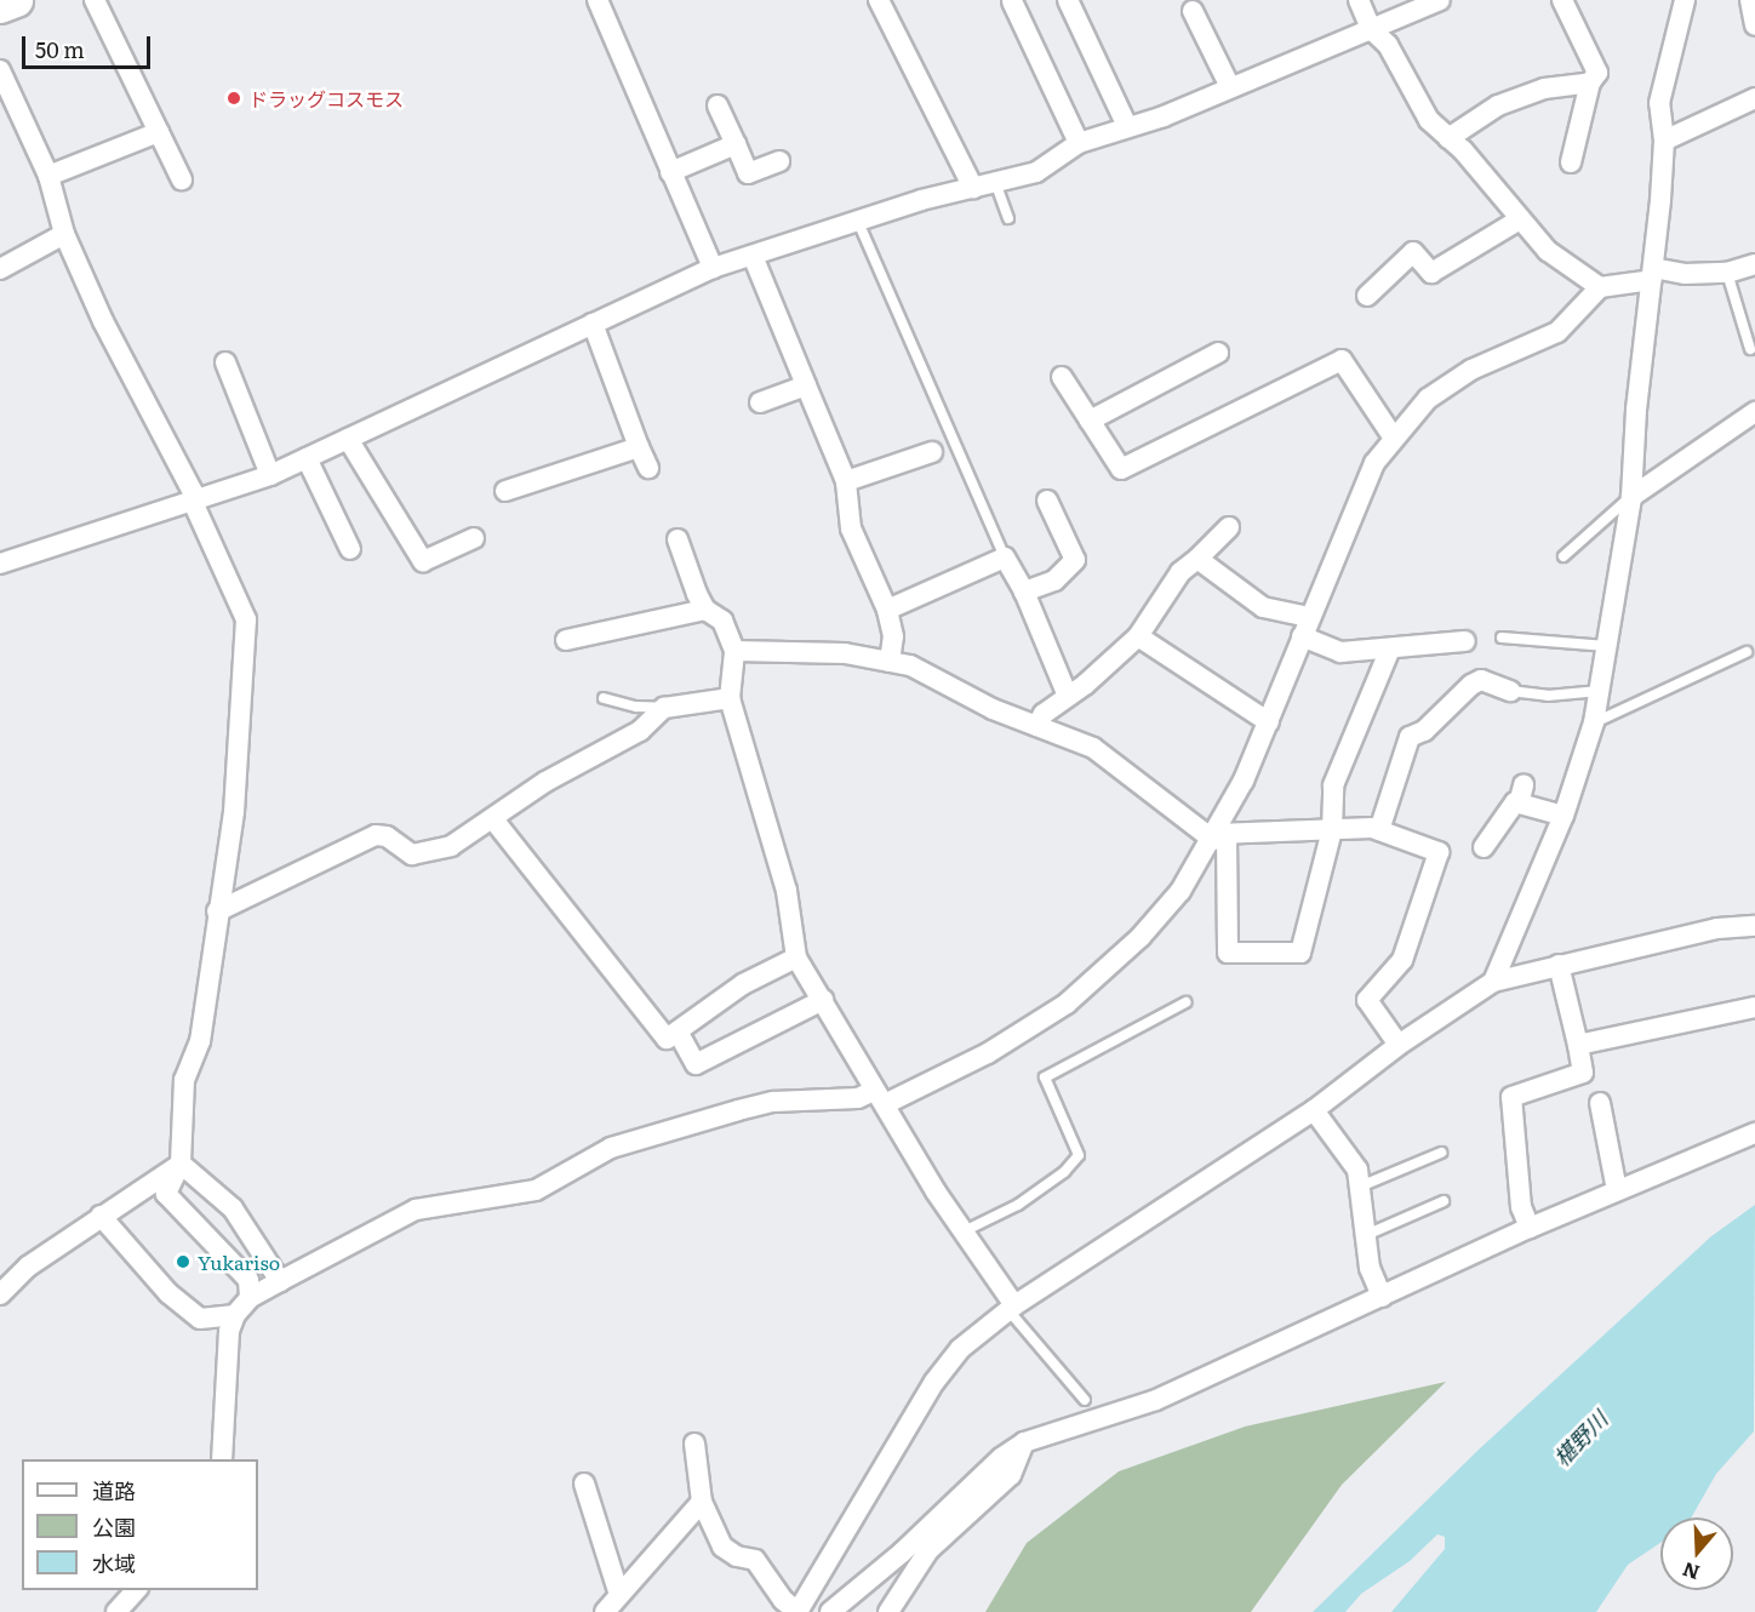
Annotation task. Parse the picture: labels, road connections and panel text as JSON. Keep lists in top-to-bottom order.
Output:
{
  "water": ["椹野川"],
  "places": ["ドラッグコスモス", "Yukariso"],
  "legend": ["道路", "公園", "水域"],
  "scale_bar": "50 m",
  "north": "bottom"
}
